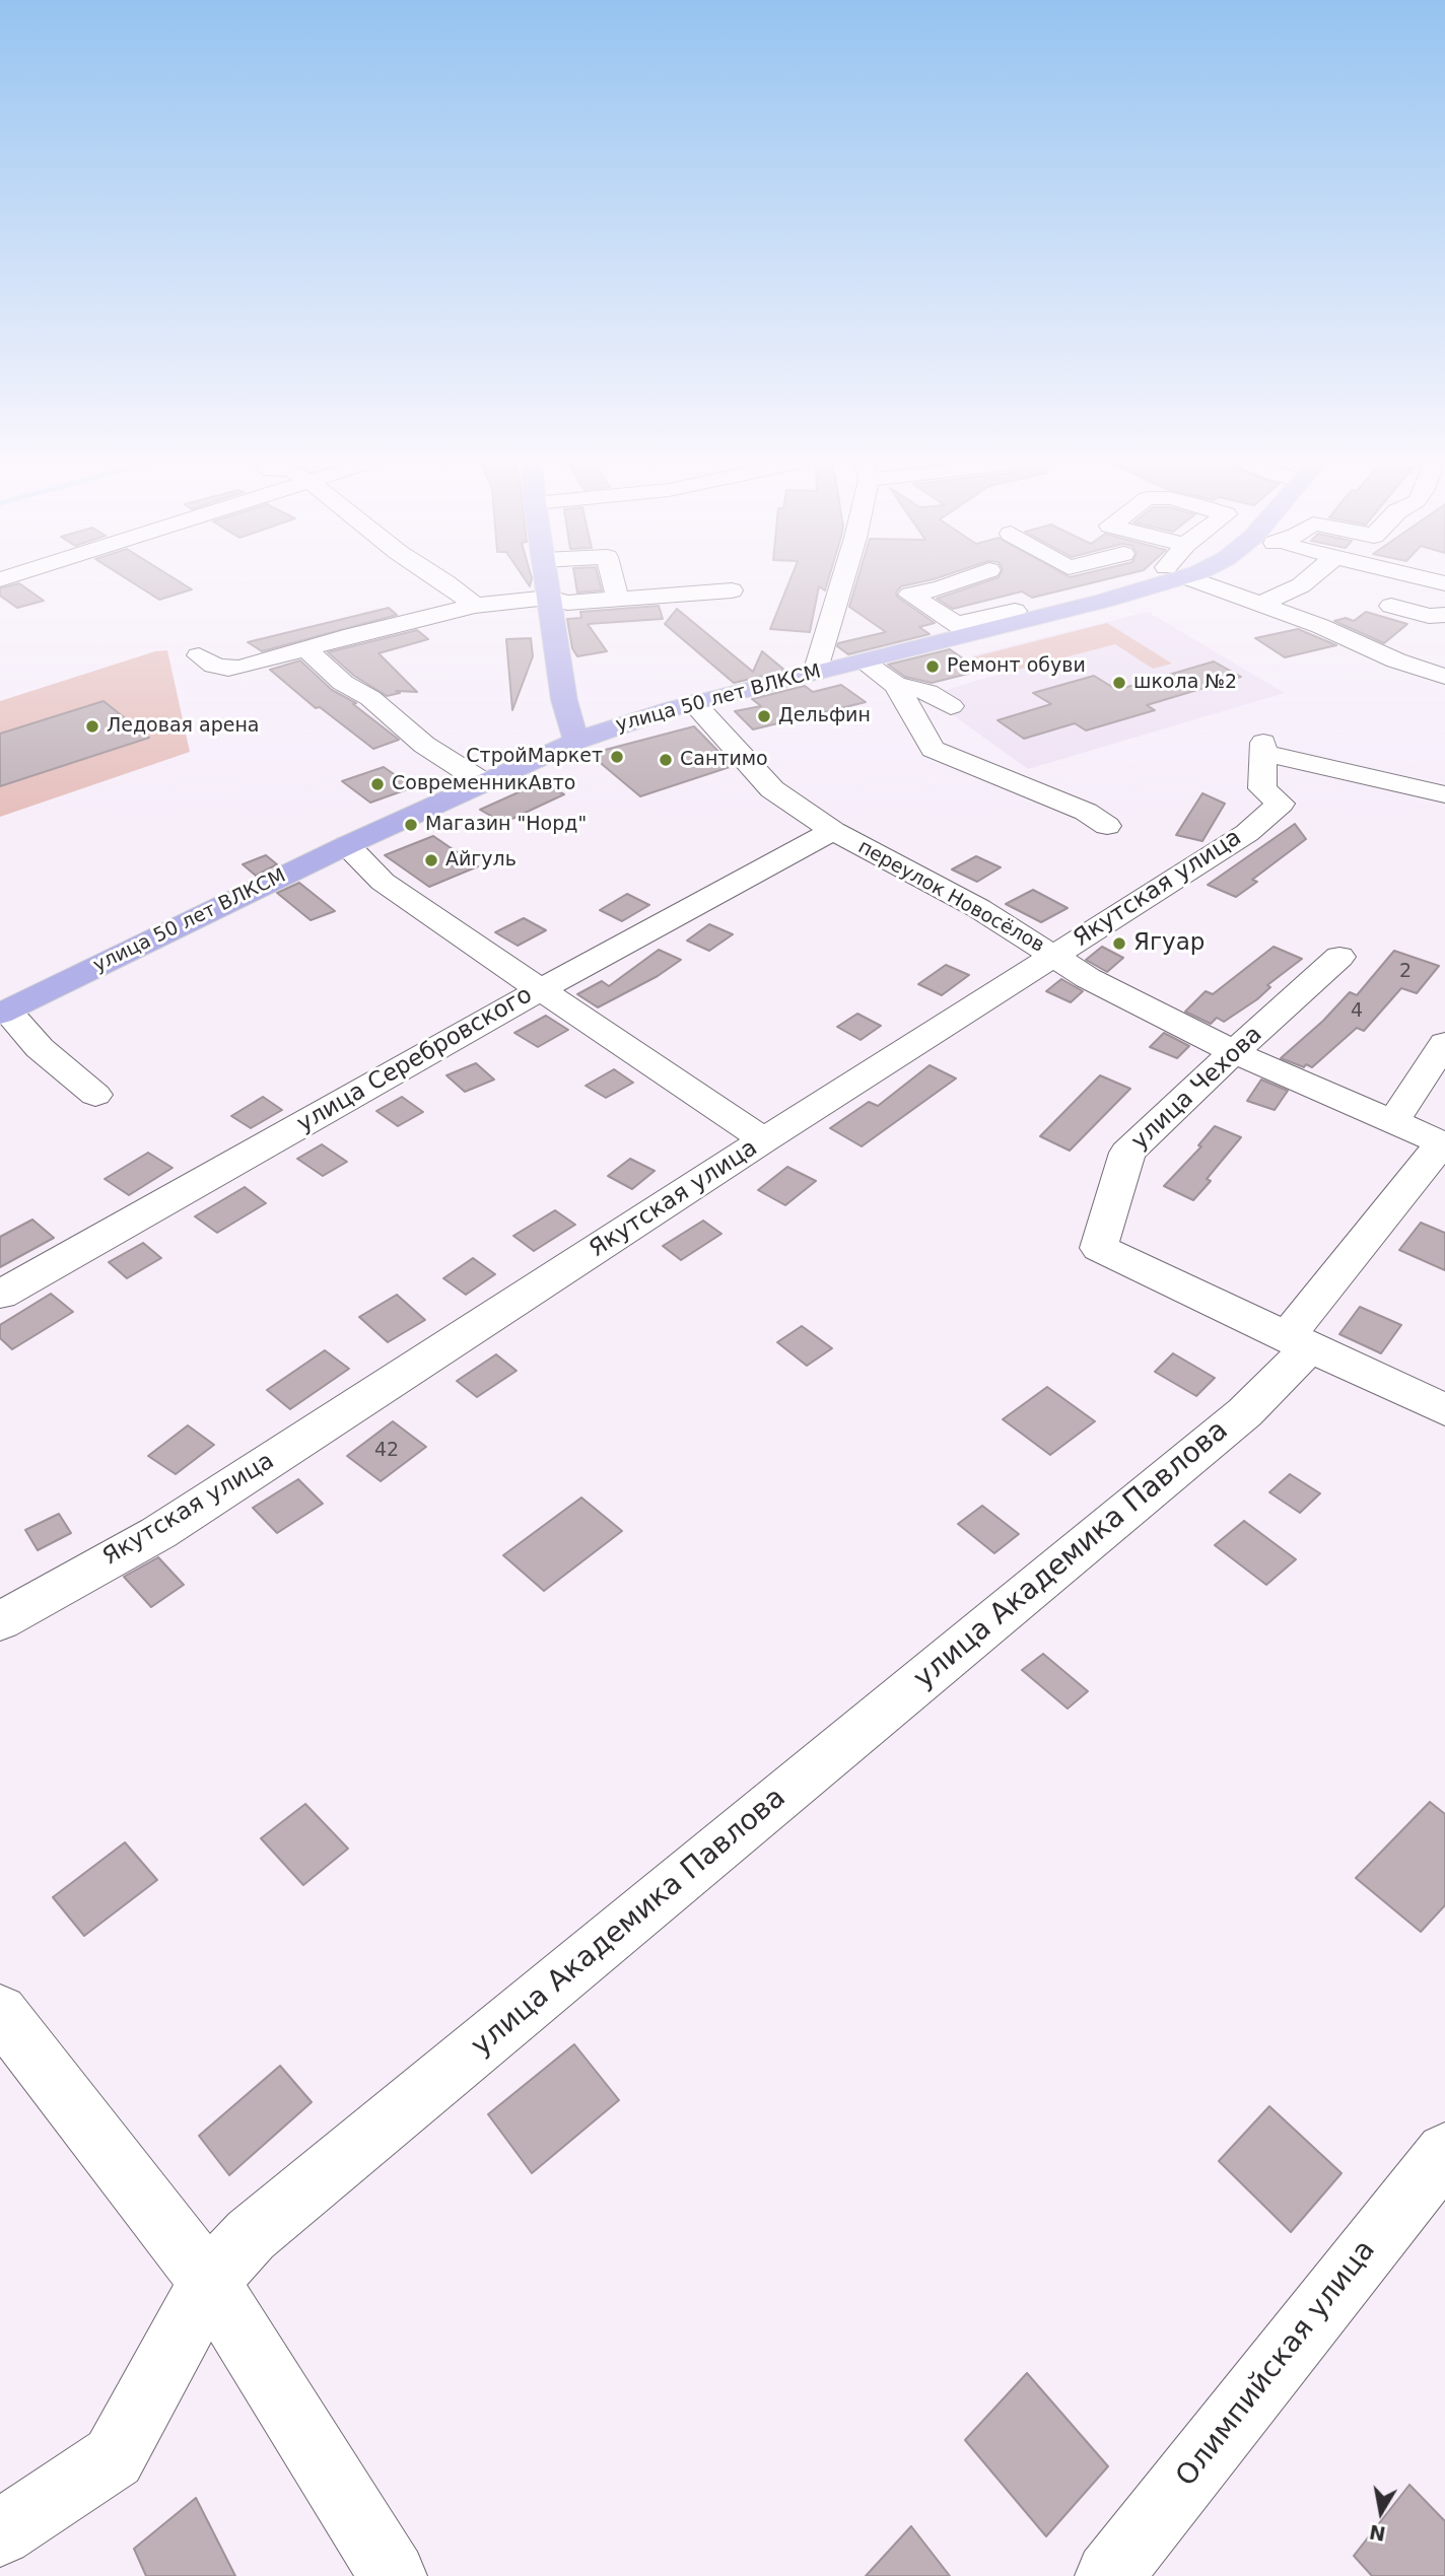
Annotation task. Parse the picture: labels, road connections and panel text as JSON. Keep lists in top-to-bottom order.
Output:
{
  "streets": {
    "main road": ["улица 50 лет ВЛКСМ"],
    "street": [
      "Якутская улица",
      "переулок Новосёлов",
      "улица Серебровского",
      "улица Чехова",
      "улица Академика Павлова",
      "Олимпийская улица"
    ]
  },
  "crossings": [
    ["улица 50 лет ВЛКСМ", "переулок Новосёлов"],
    ["Якутская улица", "переулок Новосёлов"],
    ["переулок Новосёлов", "улица Серебровского"],
    ["переулок Новосёлов", "улица Чехова"],
    ["переулок Новосёлов", "улица Академика Павлова"],
    ["улица Чехова", "улица Академика Павлова"]
  ],
  "places": [
    "Ремонт обуви",
    "школа №2",
    "Дельфин",
    "Ледовая арена",
    "СтройМаркет",
    "Сантимо",
    "СовременникАвто",
    "Магазин \"Норд\"",
    "Айгуль",
    "Ягуар"
  ],
  "house_numbers": ["2", "4", "42"],
  "north": "bottom"
}
